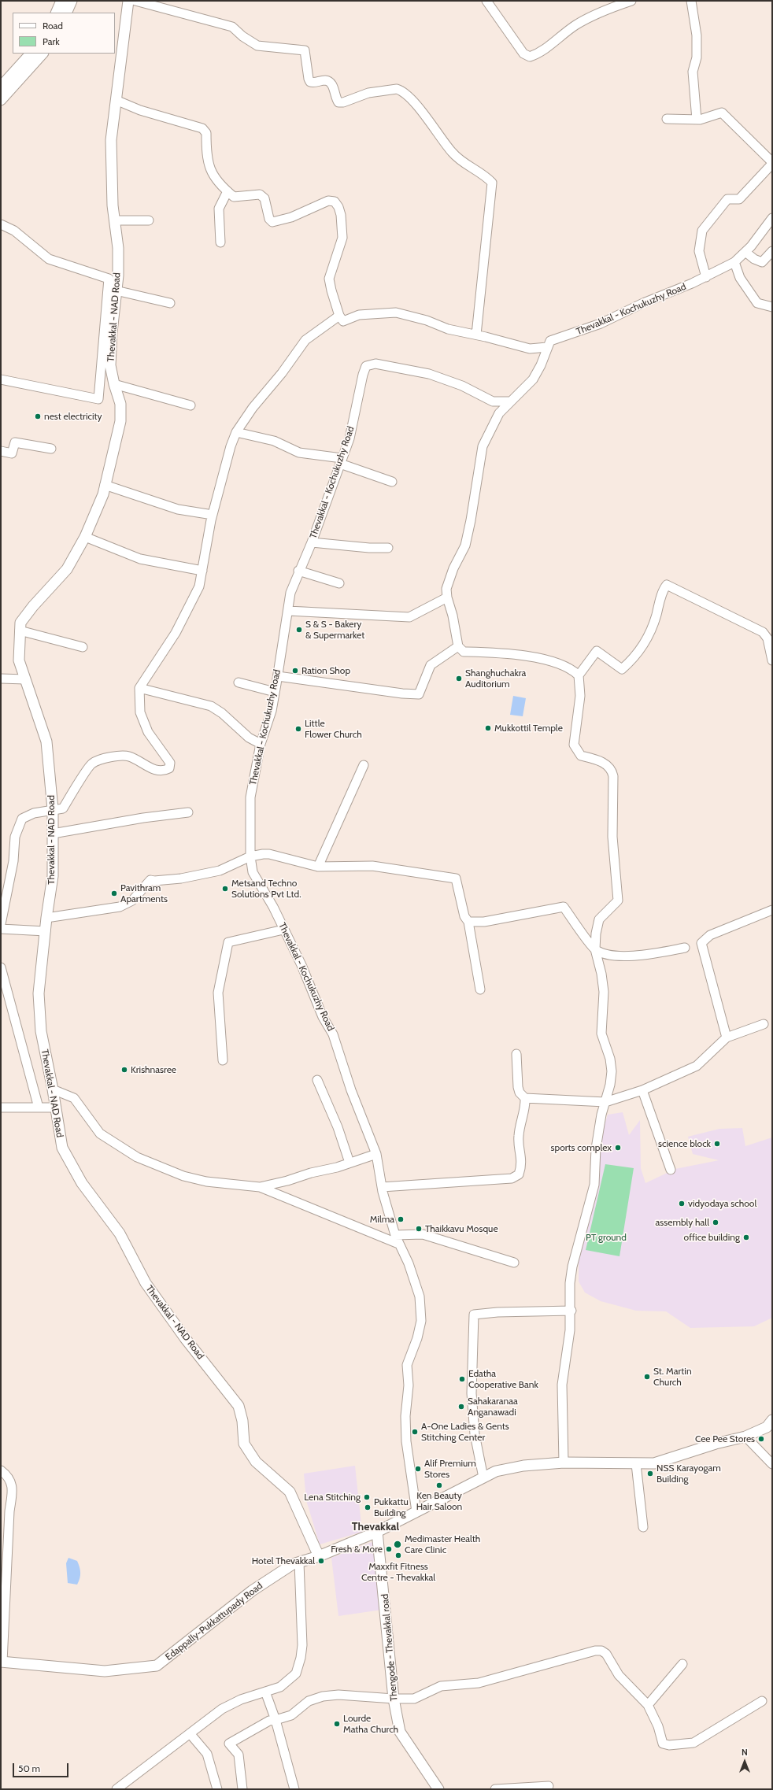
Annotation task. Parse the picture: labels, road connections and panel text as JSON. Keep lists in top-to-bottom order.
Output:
{
  "streets": {
    "main road": ["Thevakkal - NAD Road", "Edappally-Pukkattupady Road", "Thengode - Thevakkal road"],
    "street": ["Thevakkal - Kochukuzhy Road"]
  },
  "crossings": [
    ["Thevakkal - Kochukuzhy Road", "Edappally-Pukkattupady Road"],
    ["Thevakkal - NAD Road", "Edappally-Pukkattupady Road"],
    ["Edappally-Pukkattupady Road", "Thengode - Thevakkal road"]
  ],
  "districts": ["Thevakkal"],
  "parks": ["PT ground"],
  "places": [
    "nest electricity",
    "S & S - Bakery & Supermarket",
    "Ration Shop",
    "Shanghuchakra Auditorium",
    "Mukkottil Temple",
    "Little Flower Church",
    "Metsand Techno Solutions Pvt Ltd.",
    "Pavithram Apartments",
    "Krishnasree",
    "science block",
    "sports complex",
    "vidyodaya school",
    "Milma",
    "assembly hall",
    "Thaikkavu Mosque",
    "office building",
    "St. Martin Church",
    "Edatha Cooperative Bank",
    "Sahakaranaa Anganawadi",
    "A-One Ladies & Gents Stitching Center",
    "Cee Pee Stores",
    "Alif Premium Stores",
    "NSS Karayogam Building",
    "Ken Beauty Hair Saloon",
    "Lena Stitching",
    "Pukkattu Building",
    "Medimaster Health Care Clinic",
    "Fresh & More",
    "Maxxfit Fitness Centre - Thevakkal",
    "Hotel Thevakkal",
    "Lourde Matha Church"
  ],
  "legend": ["Road", "Park"],
  "scale_bar": "50 m",
  "north": "top"
}
